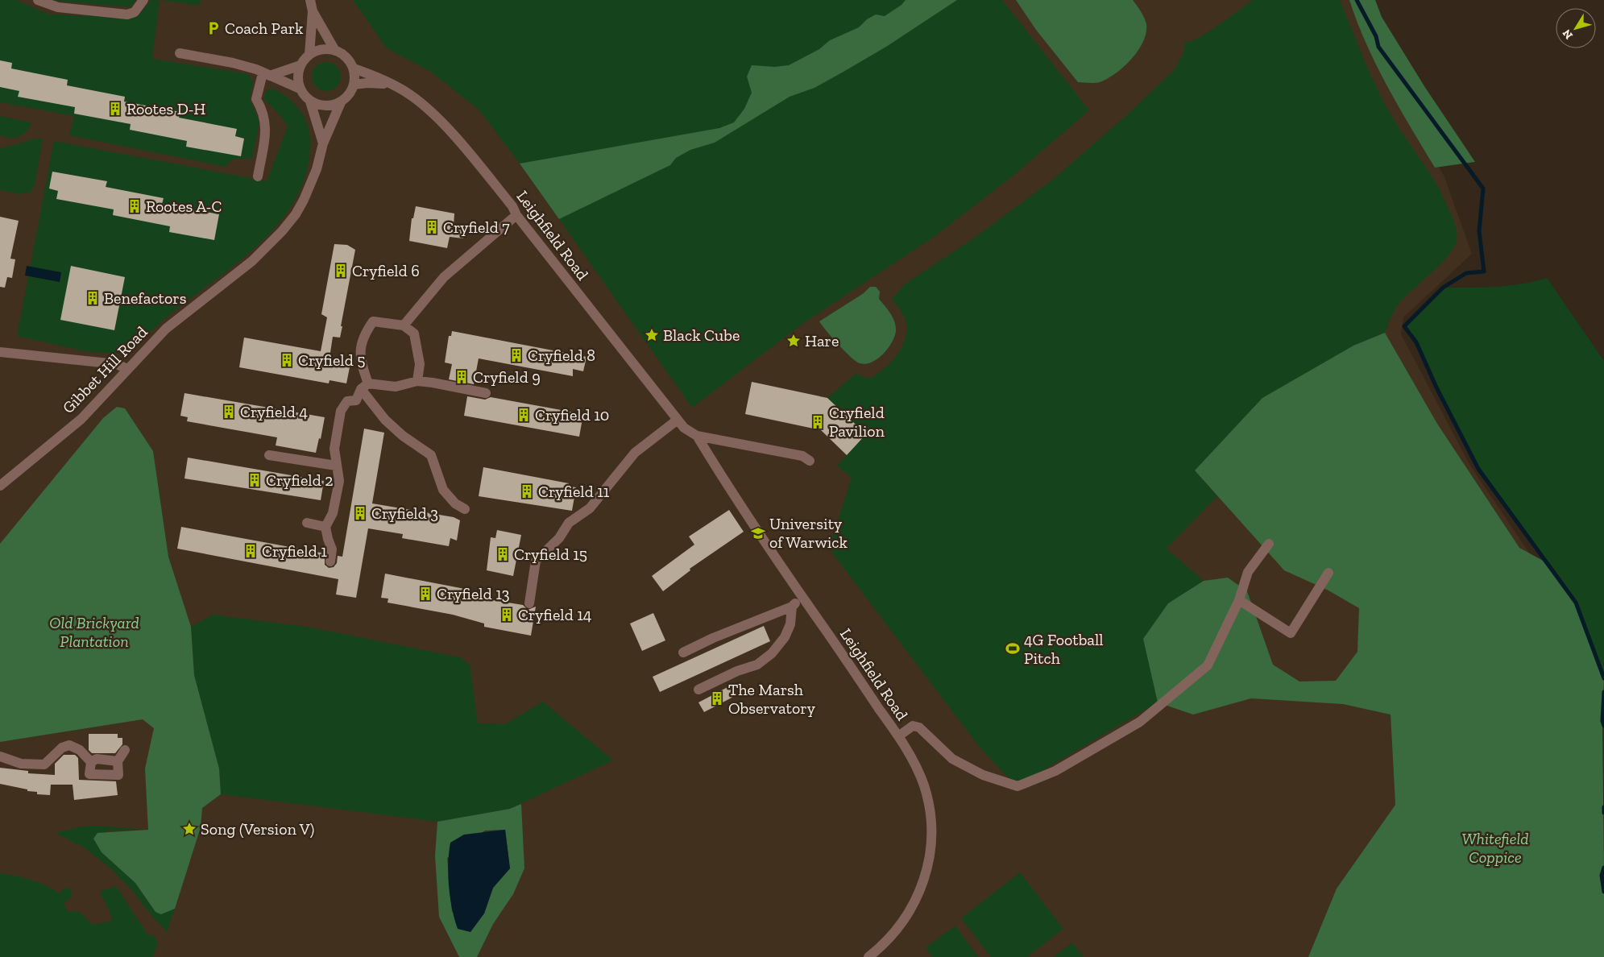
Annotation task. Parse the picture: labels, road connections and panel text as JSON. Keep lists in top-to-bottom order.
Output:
{
  "streets": {
    "street": ["Leighfield Road", "Gibbet Hill Road"]
  },
  "crossings": [
    ["Leighfield Road", "Gibbet Hill Road"]
  ],
  "parks": ["Old Brickyard Plantation", "Whitefield Coppice"],
  "places": {
    "parking": ["Coach Park"],
    "building": [
      "Rootes D-H",
      "Rootes A-C",
      "Cryfield 7",
      "Cryfield 6",
      "Benefactors",
      "Cryfield 8",
      "Cryfield 5",
      "Cryfield 9",
      "Cryfield 4",
      "Cryfield 10",
      "Cryfield Pavilion",
      "Cryfield 2",
      "Cryfield 11",
      "Cryfield 3",
      "Cryfield 1",
      "Cryfield 15",
      "Cryfield 13",
      "Cryfield 14",
      "The Marsh Observatory"
    ],
    "place": ["Black Cube", "Hare", "Song (Version V)"],
    "school or university": ["University of Warwick"],
    "sports": ["4G Football Pitch"]
  },
  "north": "bottom left"
}
